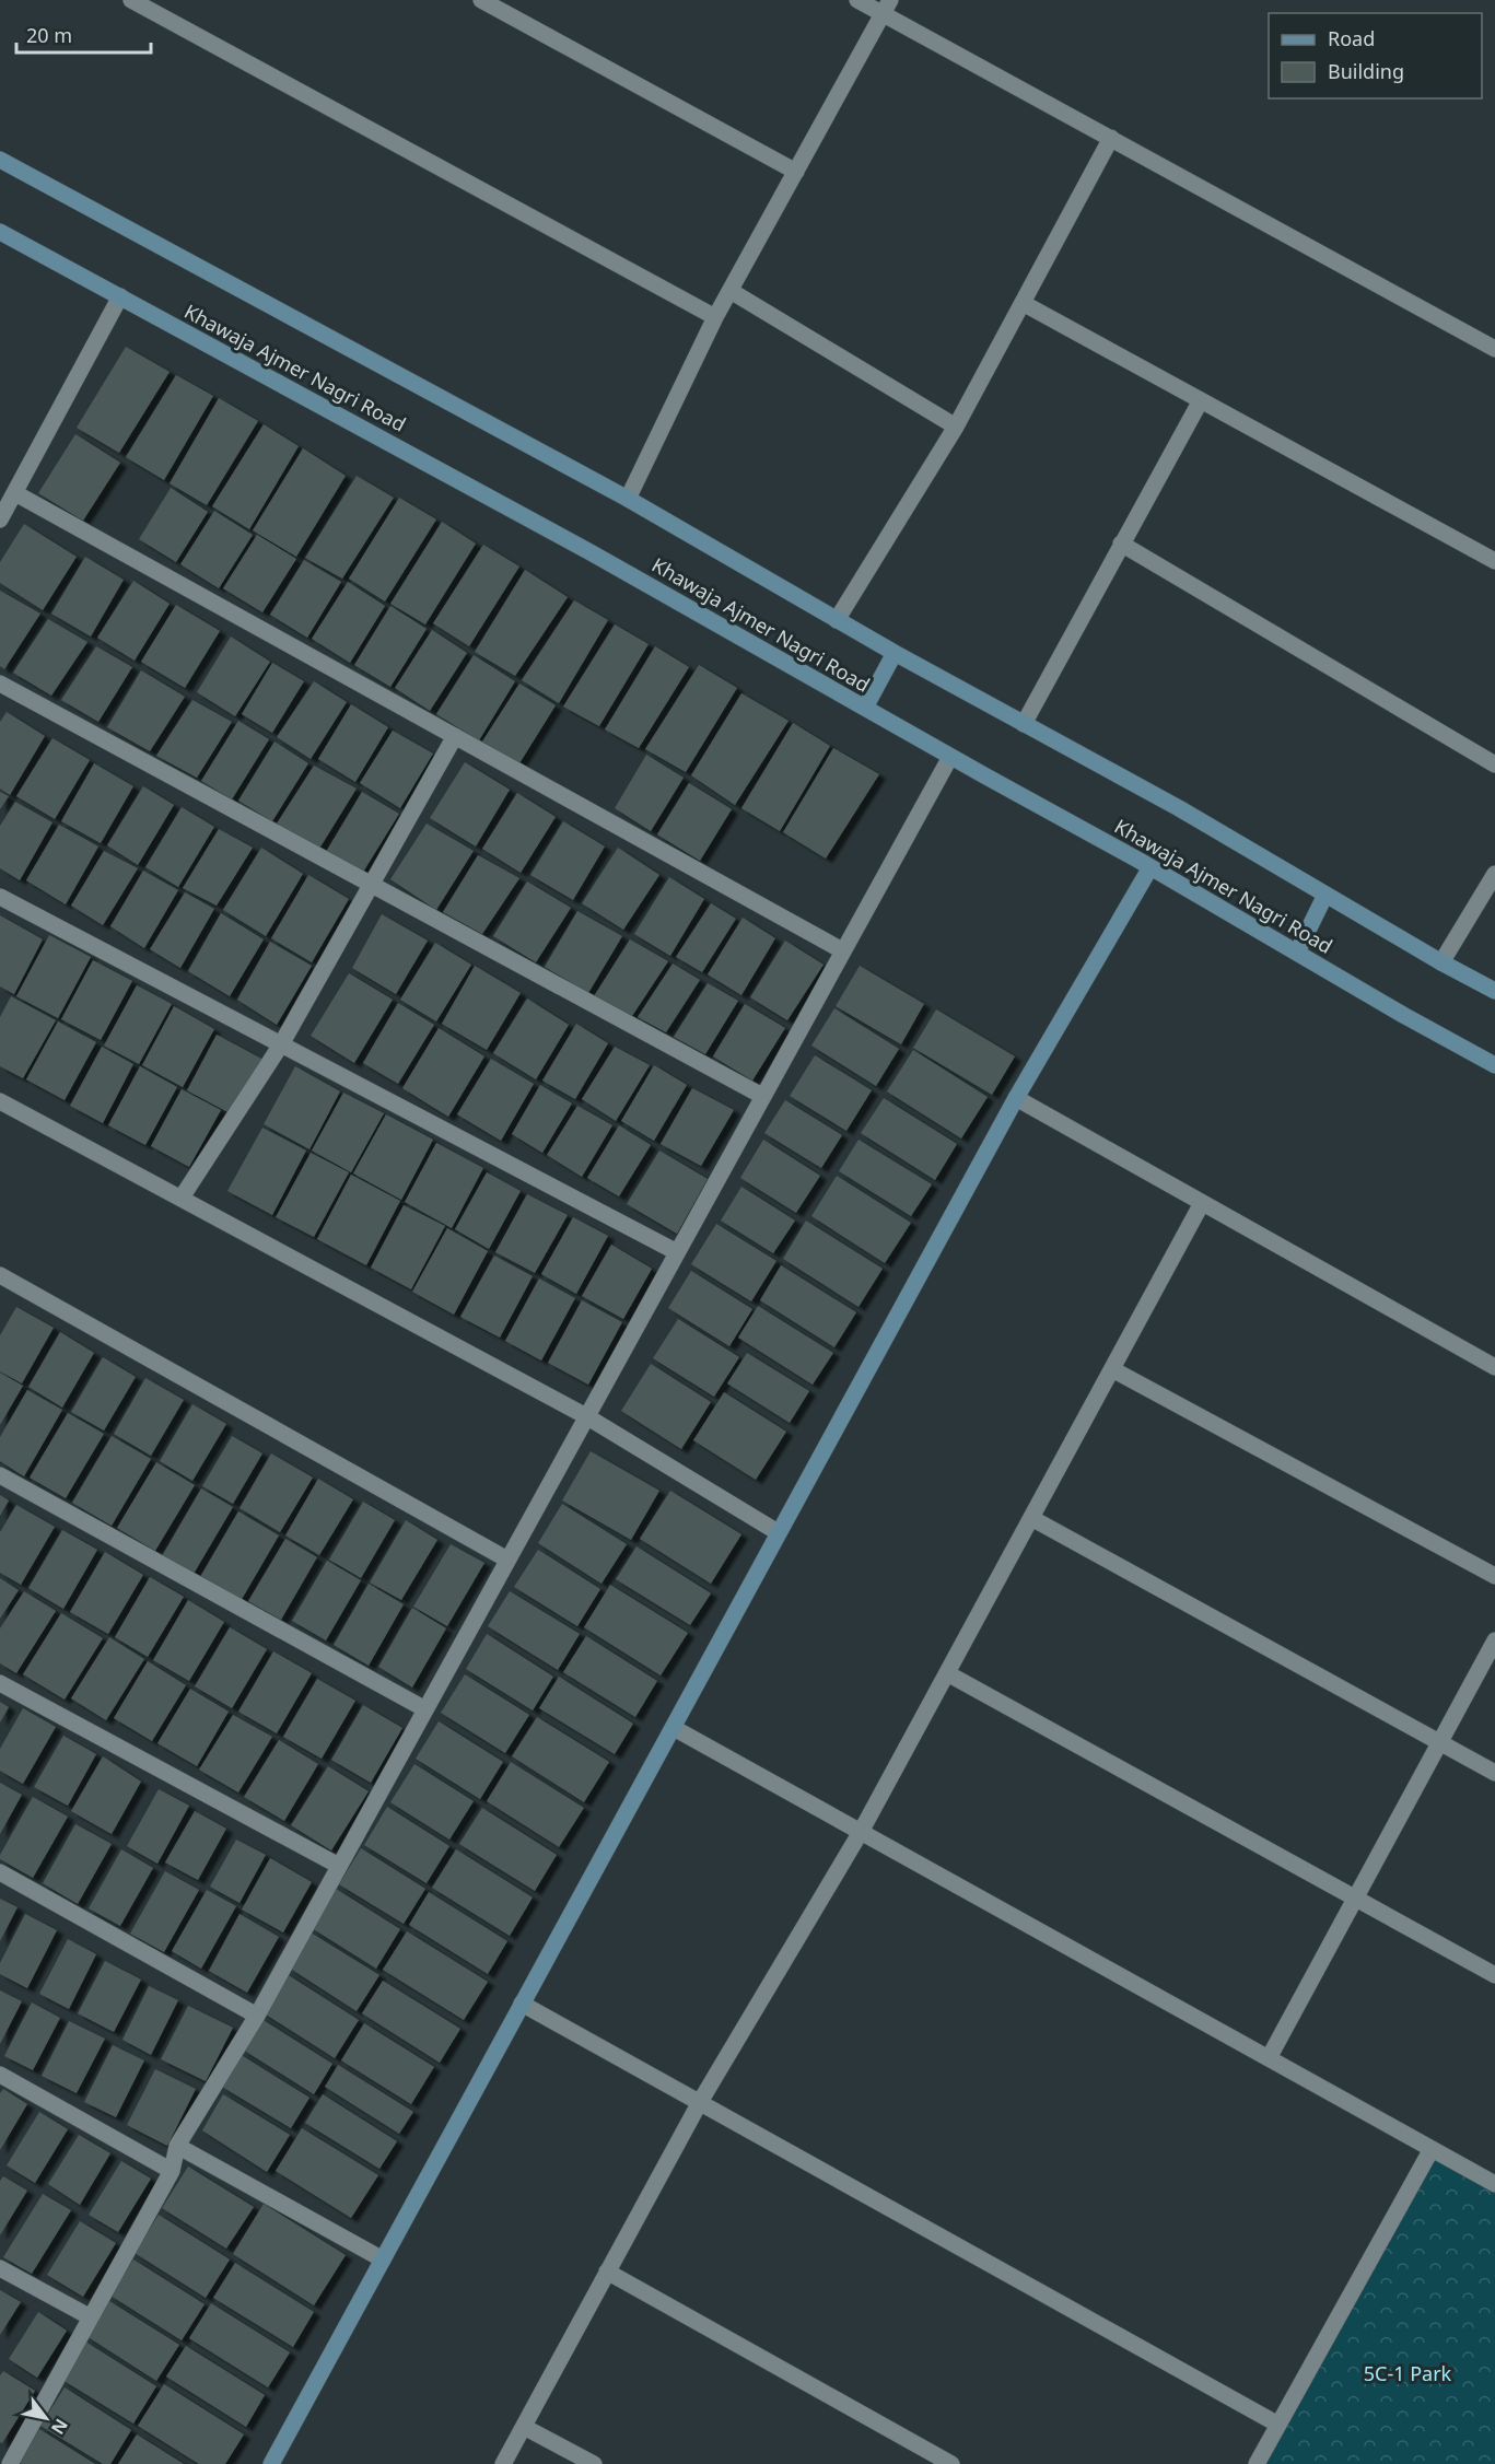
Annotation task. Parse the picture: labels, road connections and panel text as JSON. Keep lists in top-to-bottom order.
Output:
{
  "streets": {
    "street": ["Khawaja Ajmer Nagri Road"]
  },
  "parks": ["5C-1 Park"],
  "legend": ["Road", "Building"],
  "scale_bar": "20 m",
  "north": "bottom right"
}
